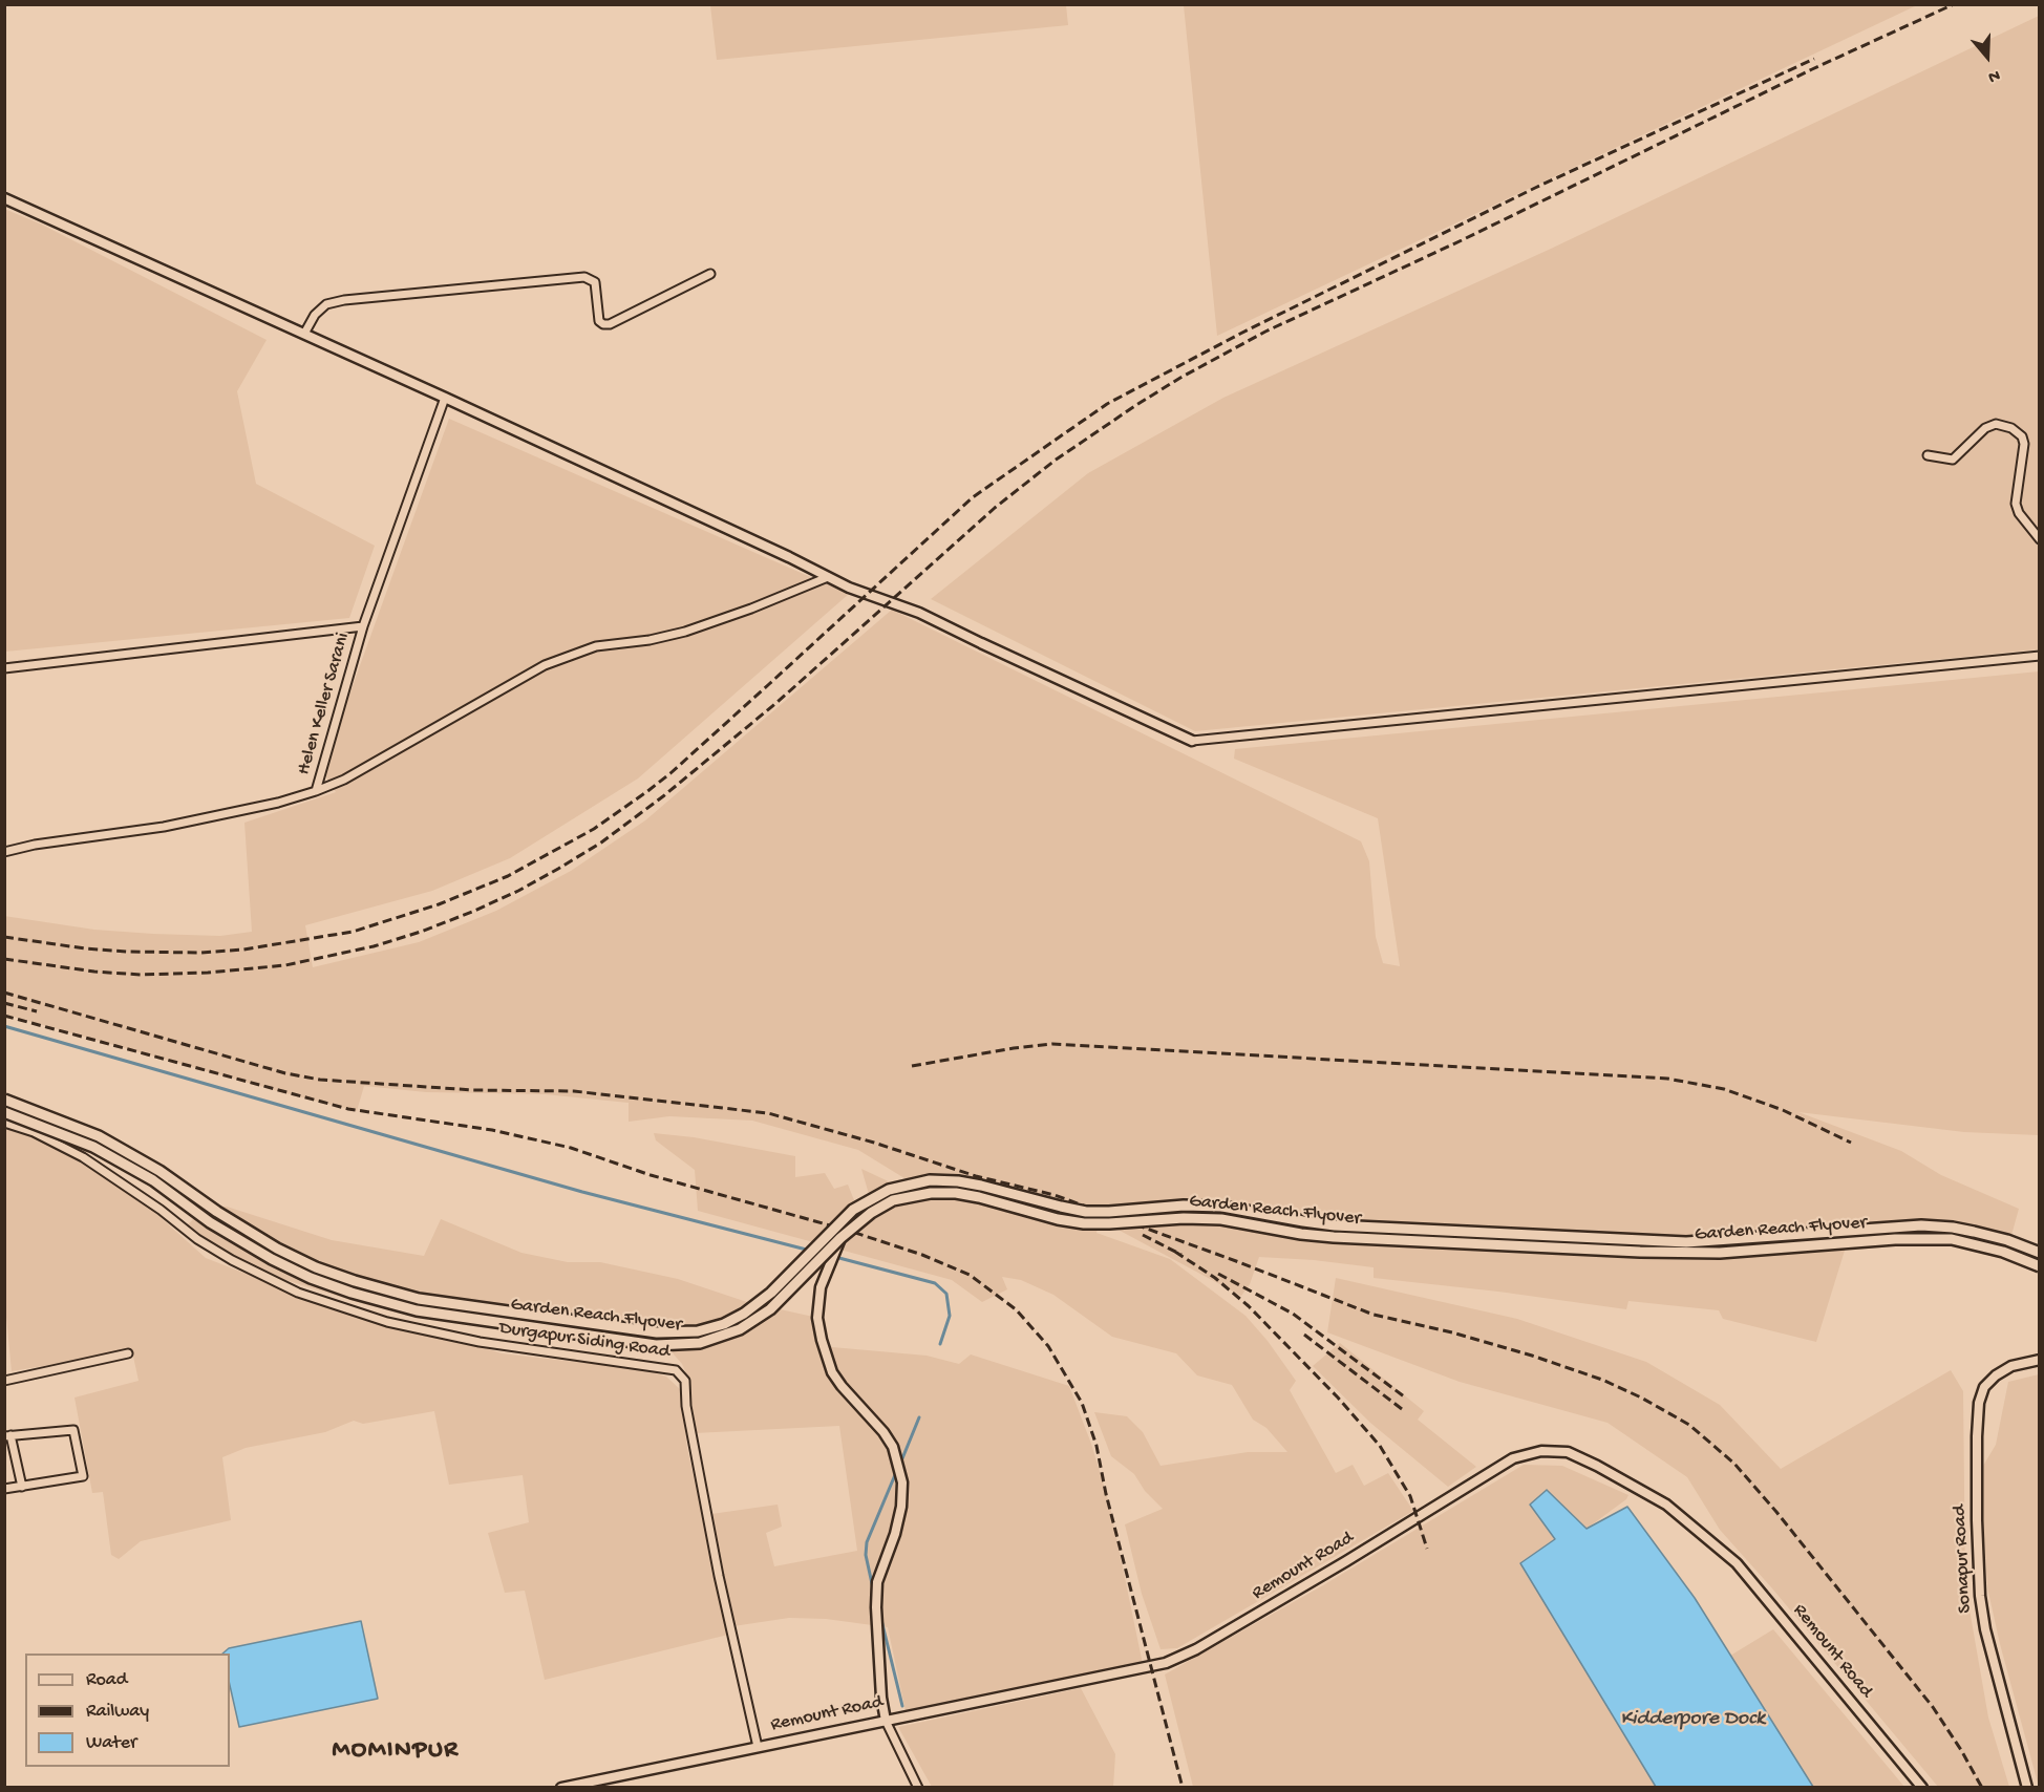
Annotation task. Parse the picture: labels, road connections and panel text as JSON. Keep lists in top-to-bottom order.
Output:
{
  "streets": {
    "main road": ["Garden Reach Flyover"],
    "street": [
      "Helen Keller Sarani",
      "Durgapur Siding Road",
      "Sonapur Road",
      "Remount Road"
    ]
  },
  "crossings": [
    ["Durgapur Siding Road", "Remount Road"]
  ],
  "districts": ["MOMINPUR"],
  "water": ["Kidderpore Dock"],
  "legend": ["Road", "Railway", "Water"],
  "north": "bottom"
}
